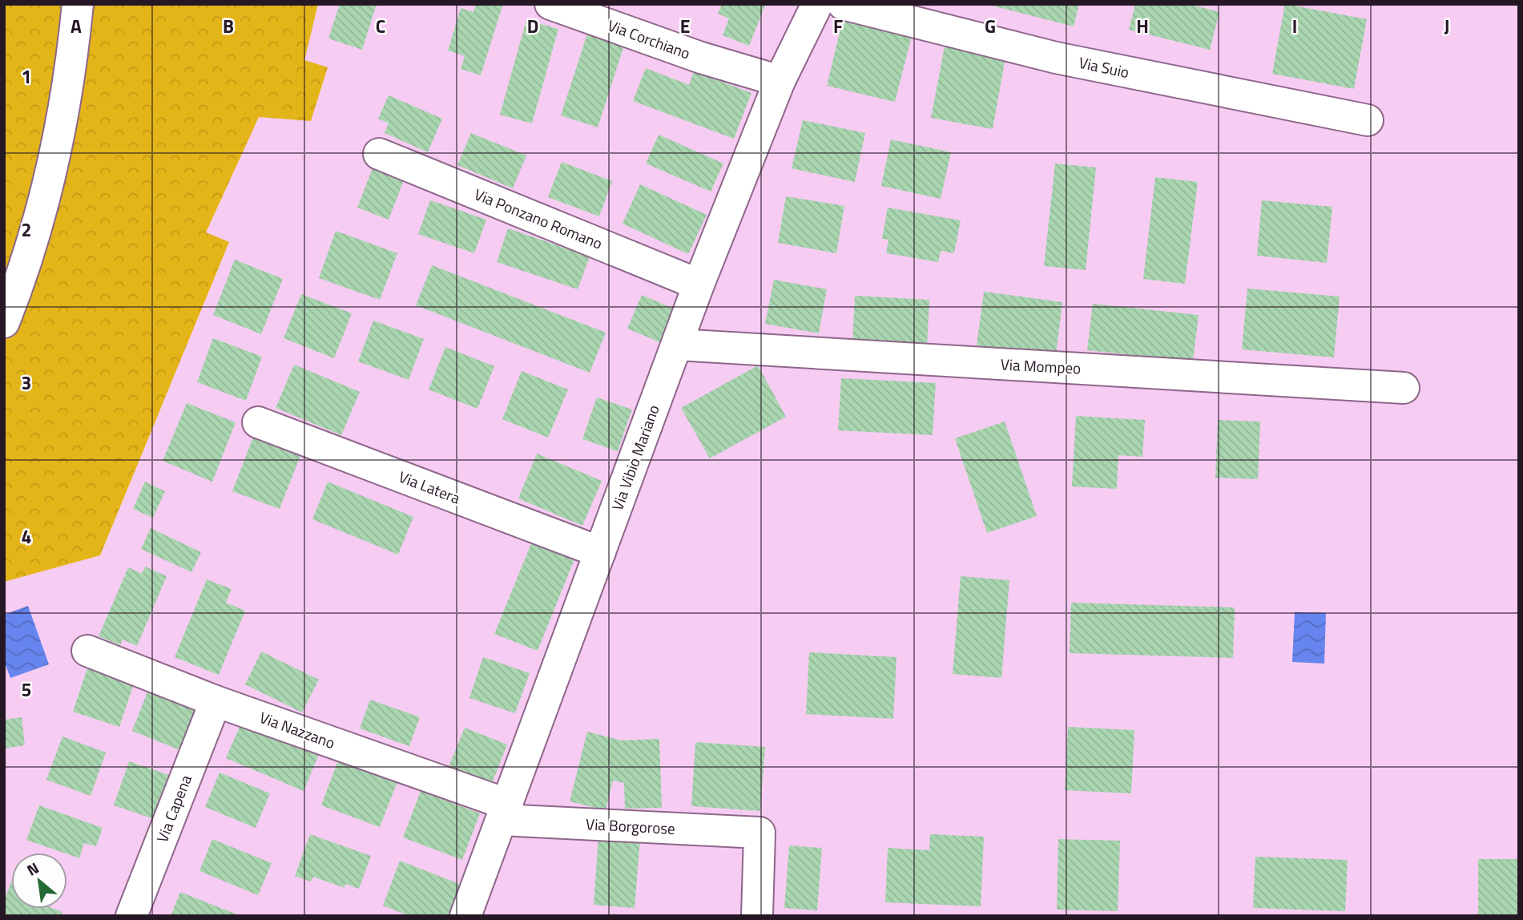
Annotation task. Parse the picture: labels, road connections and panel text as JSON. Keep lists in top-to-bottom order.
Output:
{
  "streets": {
    "street": [
      "Via Corchiano",
      "Via Suio",
      "Via Ponzano Romano",
      "Via Mompeo",
      "Via Vibio Mariano",
      "Via Latera",
      "Via Nazzano",
      "Via Capena",
      "Via Borgorose"
    ]
  },
  "crossings": [
    ["Via Corchiano", "Via Vibio Mariano"],
    ["Via Ponzano Romano", "Via Vibio Mariano"],
    ["Via Mompeo", "Via Vibio Mariano"],
    ["Via Vibio Mariano", "Via Latera"],
    ["Via Vibio Mariano", "Via Nazzano"],
    ["Via Vibio Mariano", "Via Borgorose"],
    ["Via Nazzano", "Via Capena"],
    ["Via Nazzano", "Via Borgorose"]
  ],
  "north": "top left",
  "grid": {
    "columns": [
      "A",
      "B",
      "C",
      "D",
      "E",
      "F",
      "G",
      "H",
      "I",
      "J"
    ],
    "rows": [
      "1",
      "2",
      "3",
      "4",
      "5"
    ]
  }
}
